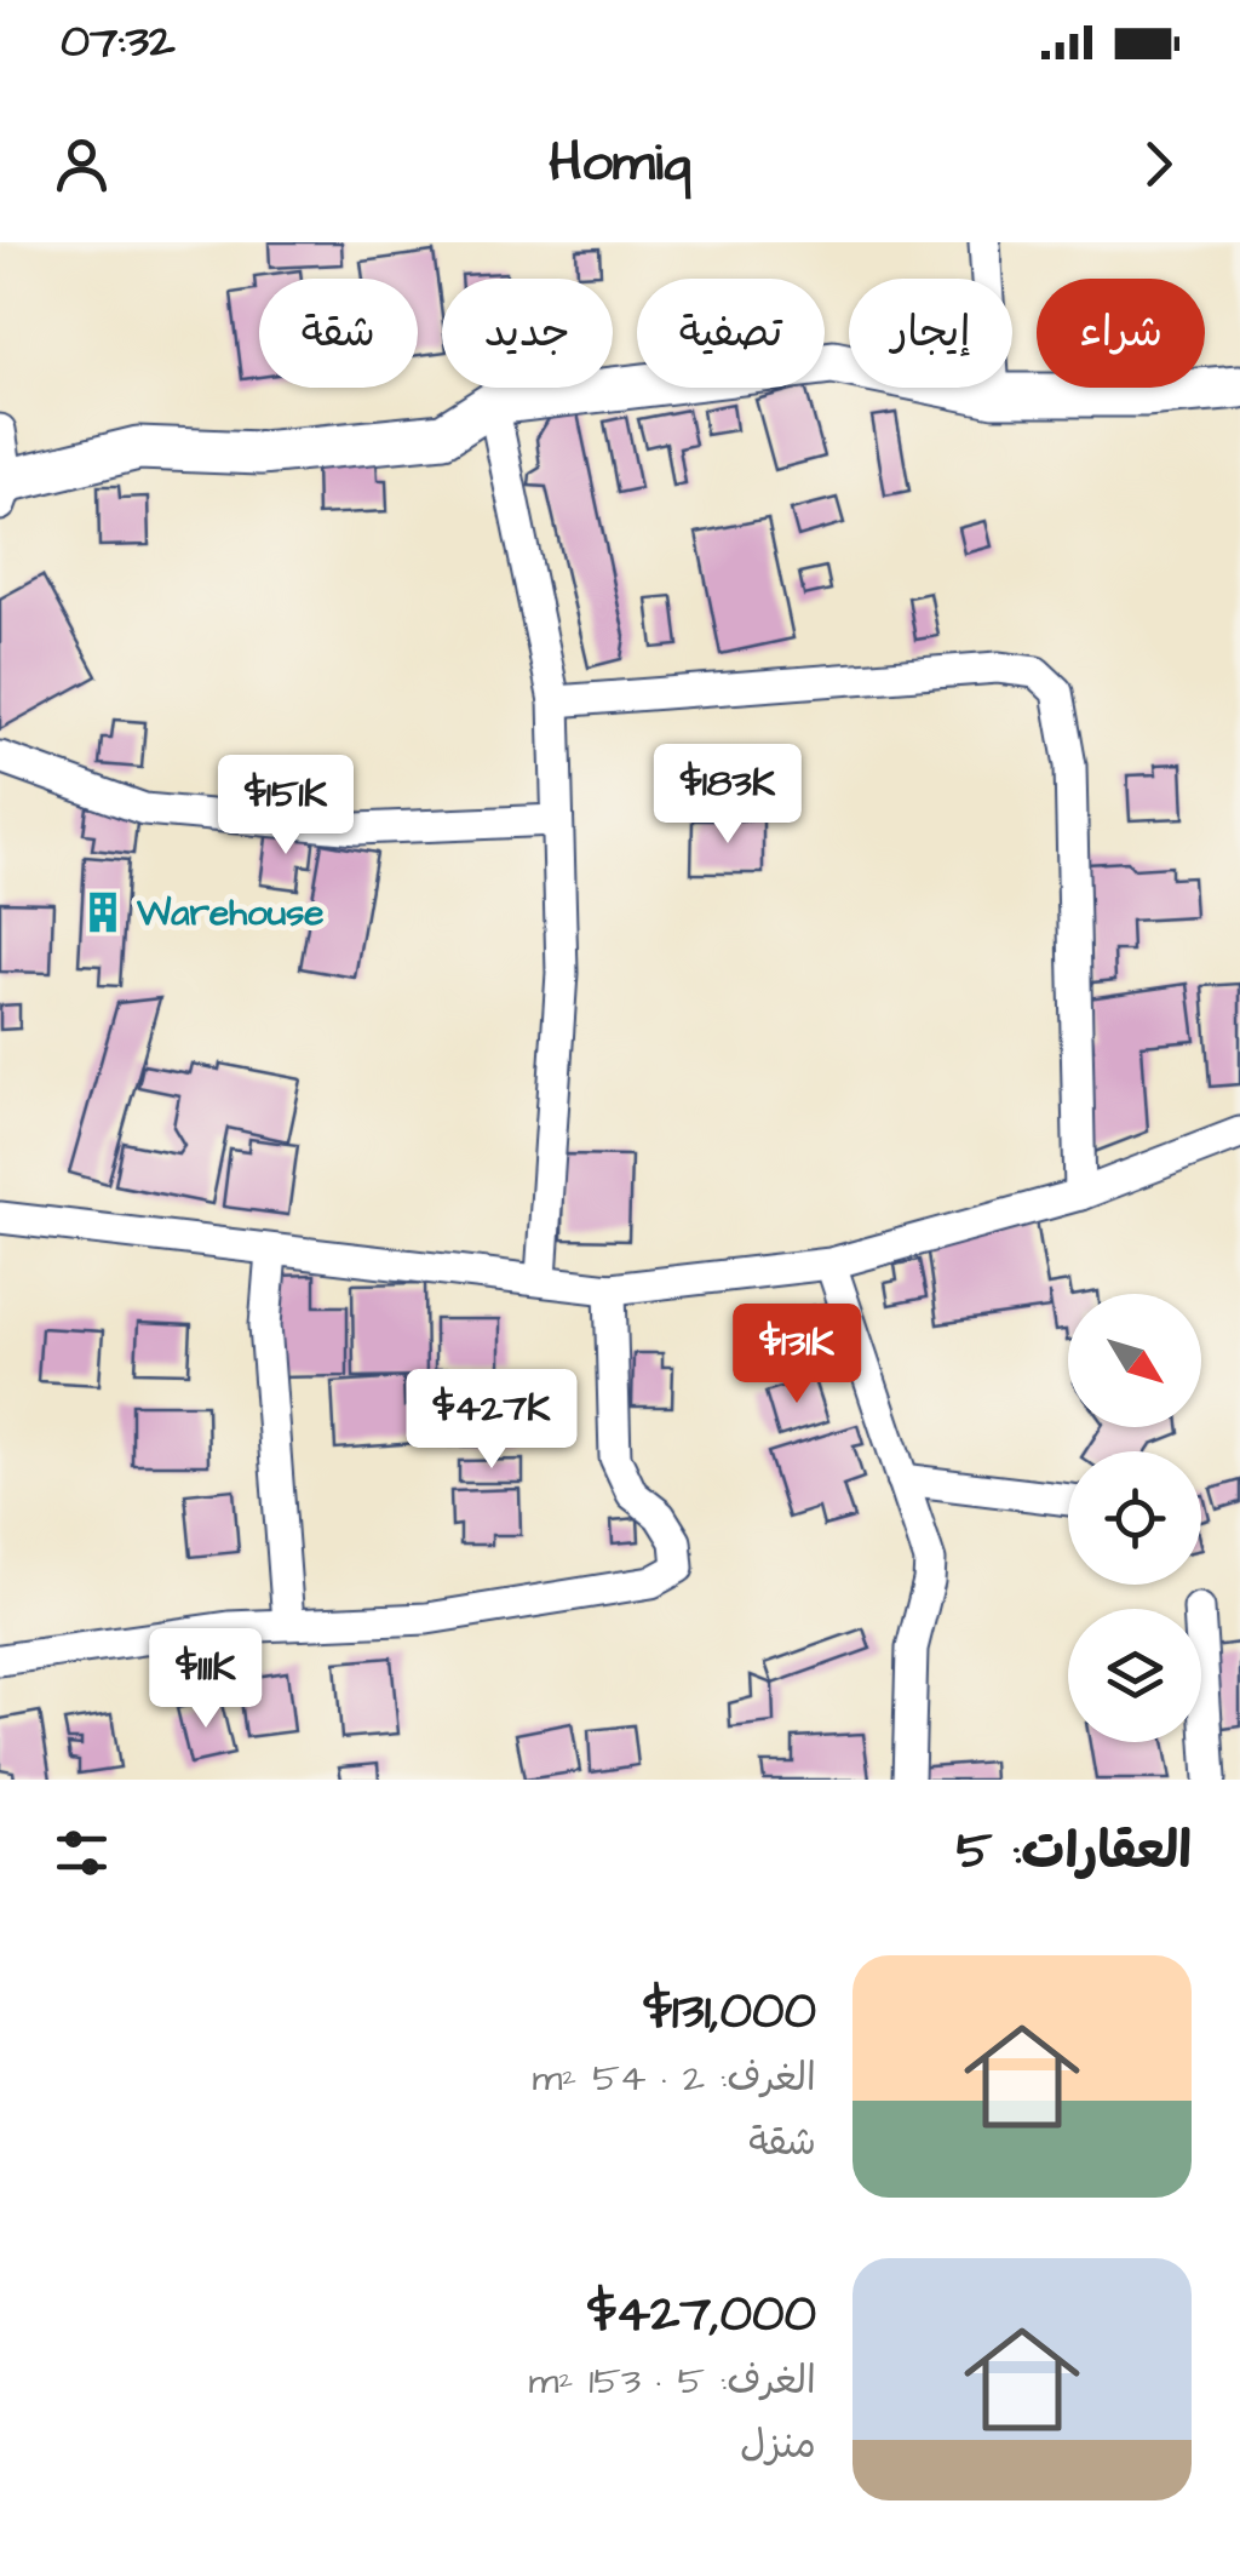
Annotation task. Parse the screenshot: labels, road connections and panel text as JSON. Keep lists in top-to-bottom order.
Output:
{
  "places": {
    "building": ["Warehouse"]
  },
  "north": "bottom right",
  "page": {
    "status": "07:32",
    "header": "Homiq",
    "chip": [
      "شراء",
      "إيجار",
      "تصفية",
      "جديد",
      "شقة"
    ],
    "price": [
      "$183K",
      "$151K",
      "$131K",
      "$427K",
      "$111K"
    ],
    "heading": "العقارات: 5",
    "list": [
      {
        "name": "$131,000",
        "note": "الغرف: 2 · 54 m² · شقة"
      },
      {
        "name": "$427,000",
        "note": "الغرف: 5 · 153 m² · منزل"
      }
    ]
  }
}
